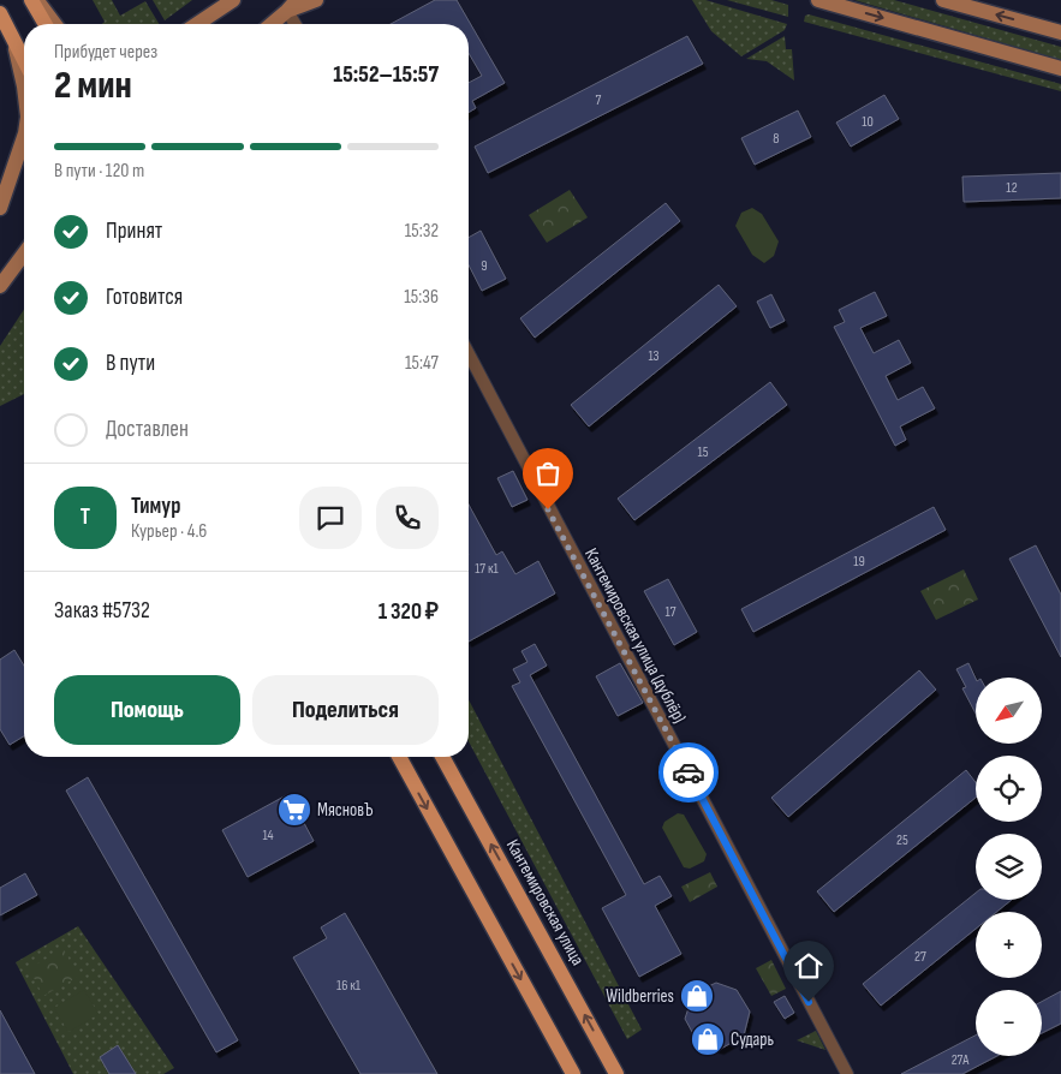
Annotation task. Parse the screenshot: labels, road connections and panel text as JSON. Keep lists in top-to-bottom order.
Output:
{
  "streets": {
    "main road": ["Кантемировская улица"],
    "street": ["Кантемировская улица (дублёр)"]
  },
  "places": {
    "supermarket": ["МясновЪ"],
    "shop": ["Wildberries", "Сударь"]
  },
  "house_numbers": [
    "7",
    "10",
    "8",
    "12",
    "9",
    "13",
    "15",
    "19",
    "17 к1",
    "17",
    "14",
    "25",
    "27",
    "16 к1",
    "27А"
  ],
  "north": "bottom left",
  "page": {
    "heading": ["2 мин", "Прибудет через", "15:52–15:57"],
    "panel": [
      "Тимур",
      "Курьер · 4.6",
      "Заказ #5732",
      "1 320 ₽"
    ],
    "bar": "В пути · 120 m",
    "list": [
      ["Принят", "15:32"],
      ["Готовится", "15:36"],
      ["В пути", "15:47"],
      "Доставлен"
    ],
    "round": "Т",
    "buttons": ["Помощь", "Поделиться"],
    "map_buttons": ["+", "−"]
  }
}
